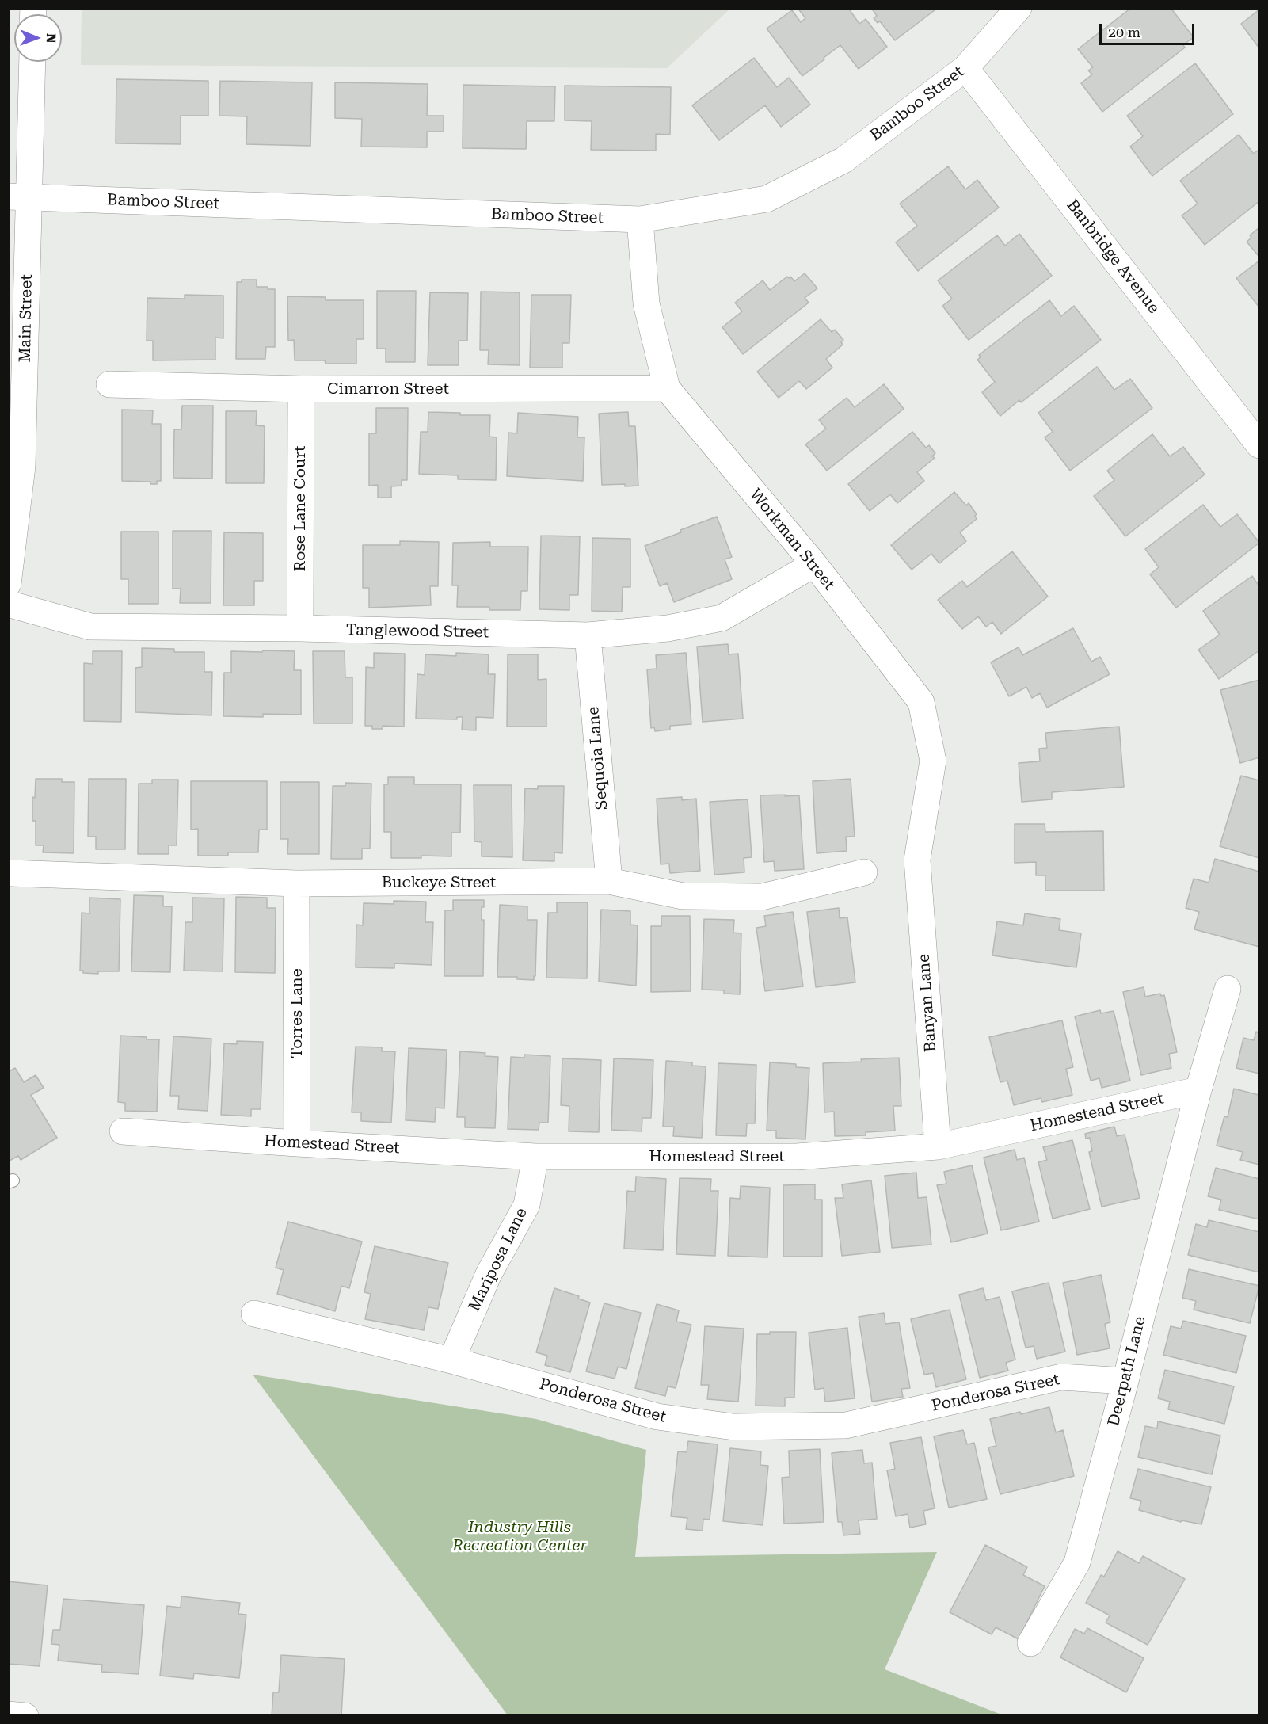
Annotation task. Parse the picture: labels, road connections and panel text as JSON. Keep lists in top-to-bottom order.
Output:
{
  "streets": {
    "street": [
      "Bamboo Street",
      "Banbridge Avenue",
      "Main Street",
      "Cimarron Street",
      "Rose Lane Court",
      "Workman Street",
      "Tanglewood Street",
      "Sequoia Lane",
      "Buckeye Street",
      "Banyan Lane",
      "Torres Lane",
      "Homestead Street",
      "Mariposa Lane",
      "Deerpath Lane",
      "Ponderosa Street"
    ]
  },
  "crossings": [
    ["Bamboo Street", "Banbridge Avenue"],
    ["Bamboo Street", "Main Street"],
    ["Bamboo Street", "Workman Street"],
    ["Cimarron Street", "Rose Lane Court"],
    ["Cimarron Street", "Workman Street"],
    ["Rose Lane Court", "Tanglewood Street"],
    ["Workman Street", "Tanglewood Street"],
    ["Workman Street", "Banyan Lane"],
    ["Tanglewood Street", "Sequoia Lane"],
    ["Sequoia Lane", "Buckeye Street"],
    ["Buckeye Street", "Torres Lane"],
    ["Banyan Lane", "Homestead Street"],
    ["Torres Lane", "Homestead Street"],
    ["Homestead Street", "Mariposa Lane"],
    ["Homestead Street", "Deerpath Lane"],
    ["Mariposa Lane", "Ponderosa Street"],
    ["Deerpath Lane", "Ponderosa Street"]
  ],
  "parks": ["Industry Hills Recreation Center"],
  "scale_bar": "20 m",
  "north": "right"
}
